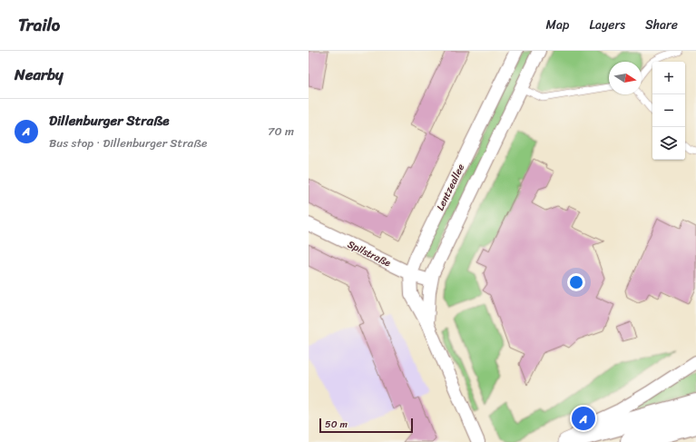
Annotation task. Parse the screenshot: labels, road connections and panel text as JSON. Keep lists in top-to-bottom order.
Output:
{
  "streets": {
    "street": ["Lentzeallee", "Spilstraße"]
  },
  "crossings": [
    ["Lentzeallee", "Spilstraße"]
  ],
  "scale_bar": "50 m",
  "north": "right",
  "page": {
    "header": "Trailo",
    "nav": ["Map", "Layers", "Share"],
    "heading": "Nearby",
    "map_buttons": ["+", "−"],
    "list": [
      {
        "mark": "A",
        "name": "Dillenburger Straße",
        "note": "Bus stop · Dillenburger Straße",
        "value": "70 m"
      }
    ],
    "pins": "A",
    "scale": "50 m"
  }
}
